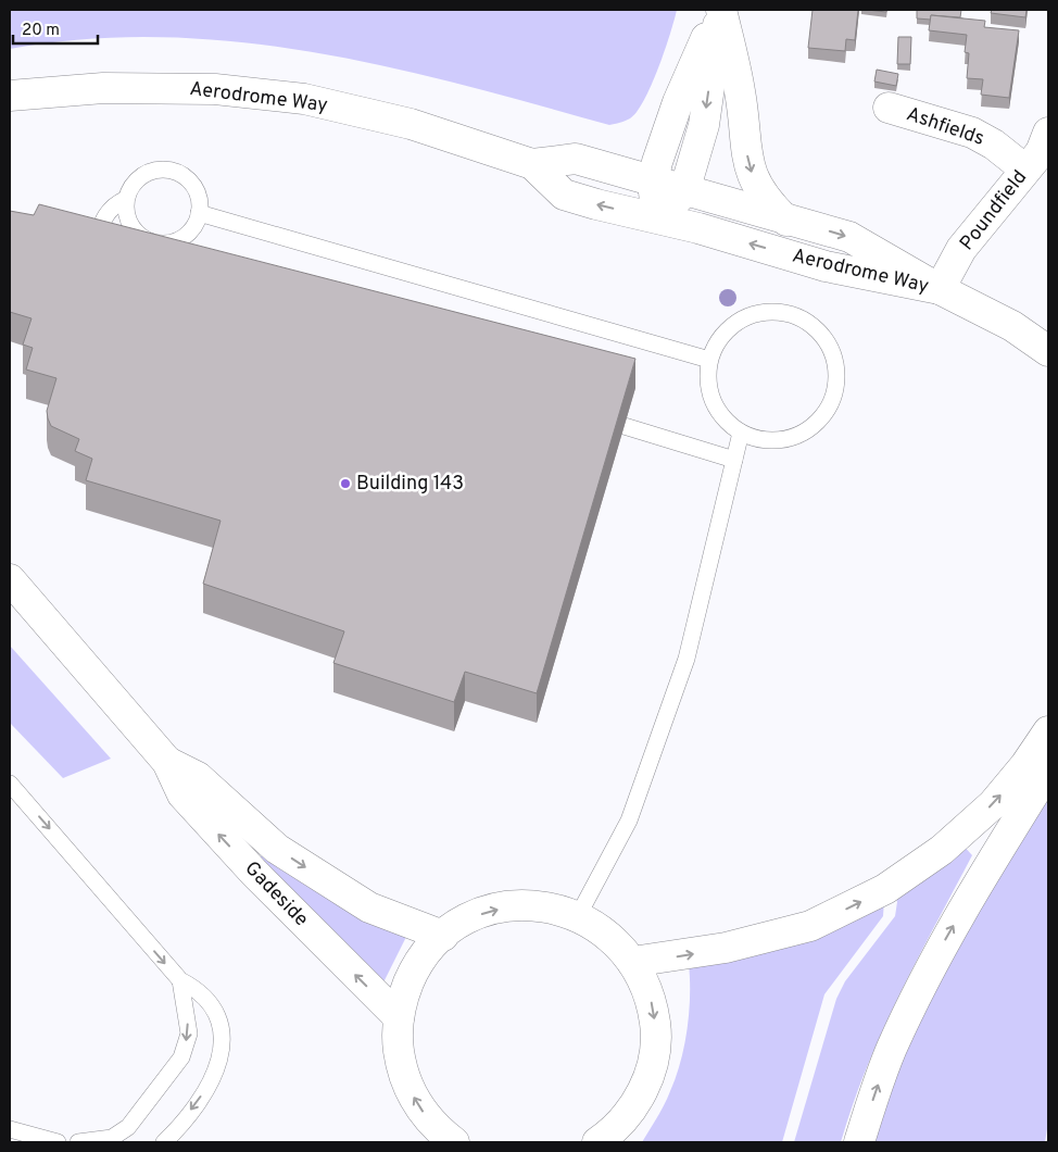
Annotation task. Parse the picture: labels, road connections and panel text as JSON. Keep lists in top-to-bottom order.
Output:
{
  "streets": {
    "main road": [
      "Aerodrome Way",
      "Ashfields",
      "Poundfield",
      "Gadeside"
    ]
  },
  "crossings": [
    ["Aerodrome Way", "Poundfield"],
    ["Ashfields", "Poundfield"]
  ],
  "places": ["Building 143"],
  "scale_bar": "20 m"
}
